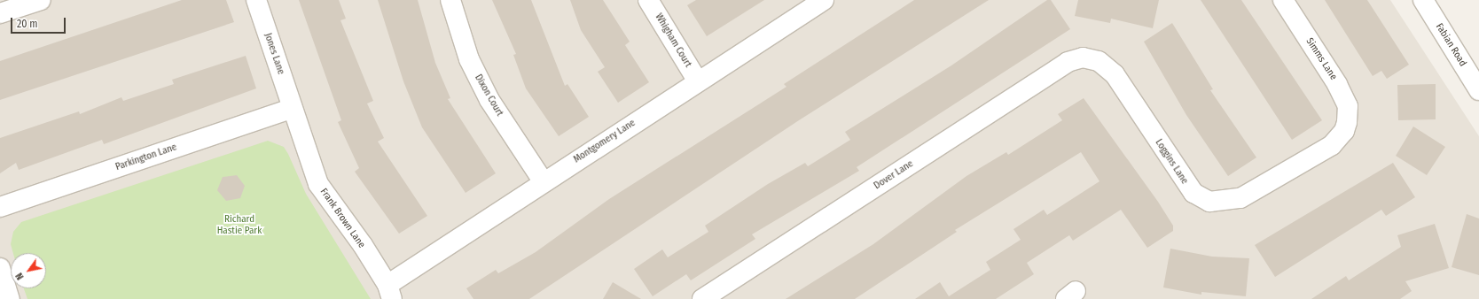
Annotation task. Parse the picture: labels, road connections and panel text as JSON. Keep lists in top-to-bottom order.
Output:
{
  "streets": {
    "street": [
      "Whigham Court",
      "Fabian Road",
      "Jones Lane",
      "Simms Lane",
      "Dixon Court",
      "Montgomery Lane",
      "Parkington Lane",
      "Loggins Lane",
      "Dover Lane",
      "Frank Brown Lane"
    ]
  },
  "crossings": [
    ["Whigham Court", "Montgomery Lane"],
    ["Jones Lane", "Parkington Lane"],
    ["Jones Lane", "Frank Brown Lane"],
    ["Simms Lane", "Loggins Lane"],
    ["Dixon Court", "Montgomery Lane"],
    ["Montgomery Lane", "Frank Brown Lane"],
    ["Parkington Lane", "Frank Brown Lane"],
    ["Loggins Lane", "Dover Lane"]
  ],
  "parks": ["Richard Hastie Park"],
  "scale_bar": "20 m",
  "north": "bottom left"
}
